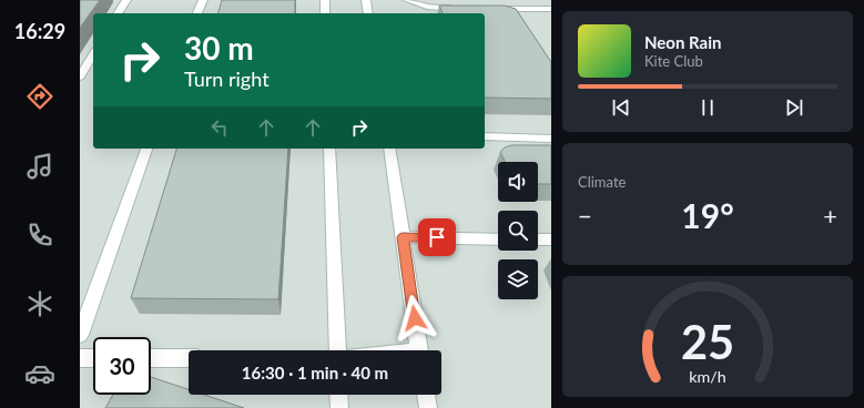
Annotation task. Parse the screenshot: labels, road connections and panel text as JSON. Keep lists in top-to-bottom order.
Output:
{
  "page": {
    "tabs": "16:29",
    "turn": ["30 m", "Turn right"],
    "song": ["Neon Rain", "Kite Club"],
    "tile": "Climate",
    "heat": ["−", "19°", "+"],
    "limit": "30",
    "trip": "16:30 · 1 min · 40 m",
    "gauge": ["25", "km/h"]
  }
}
